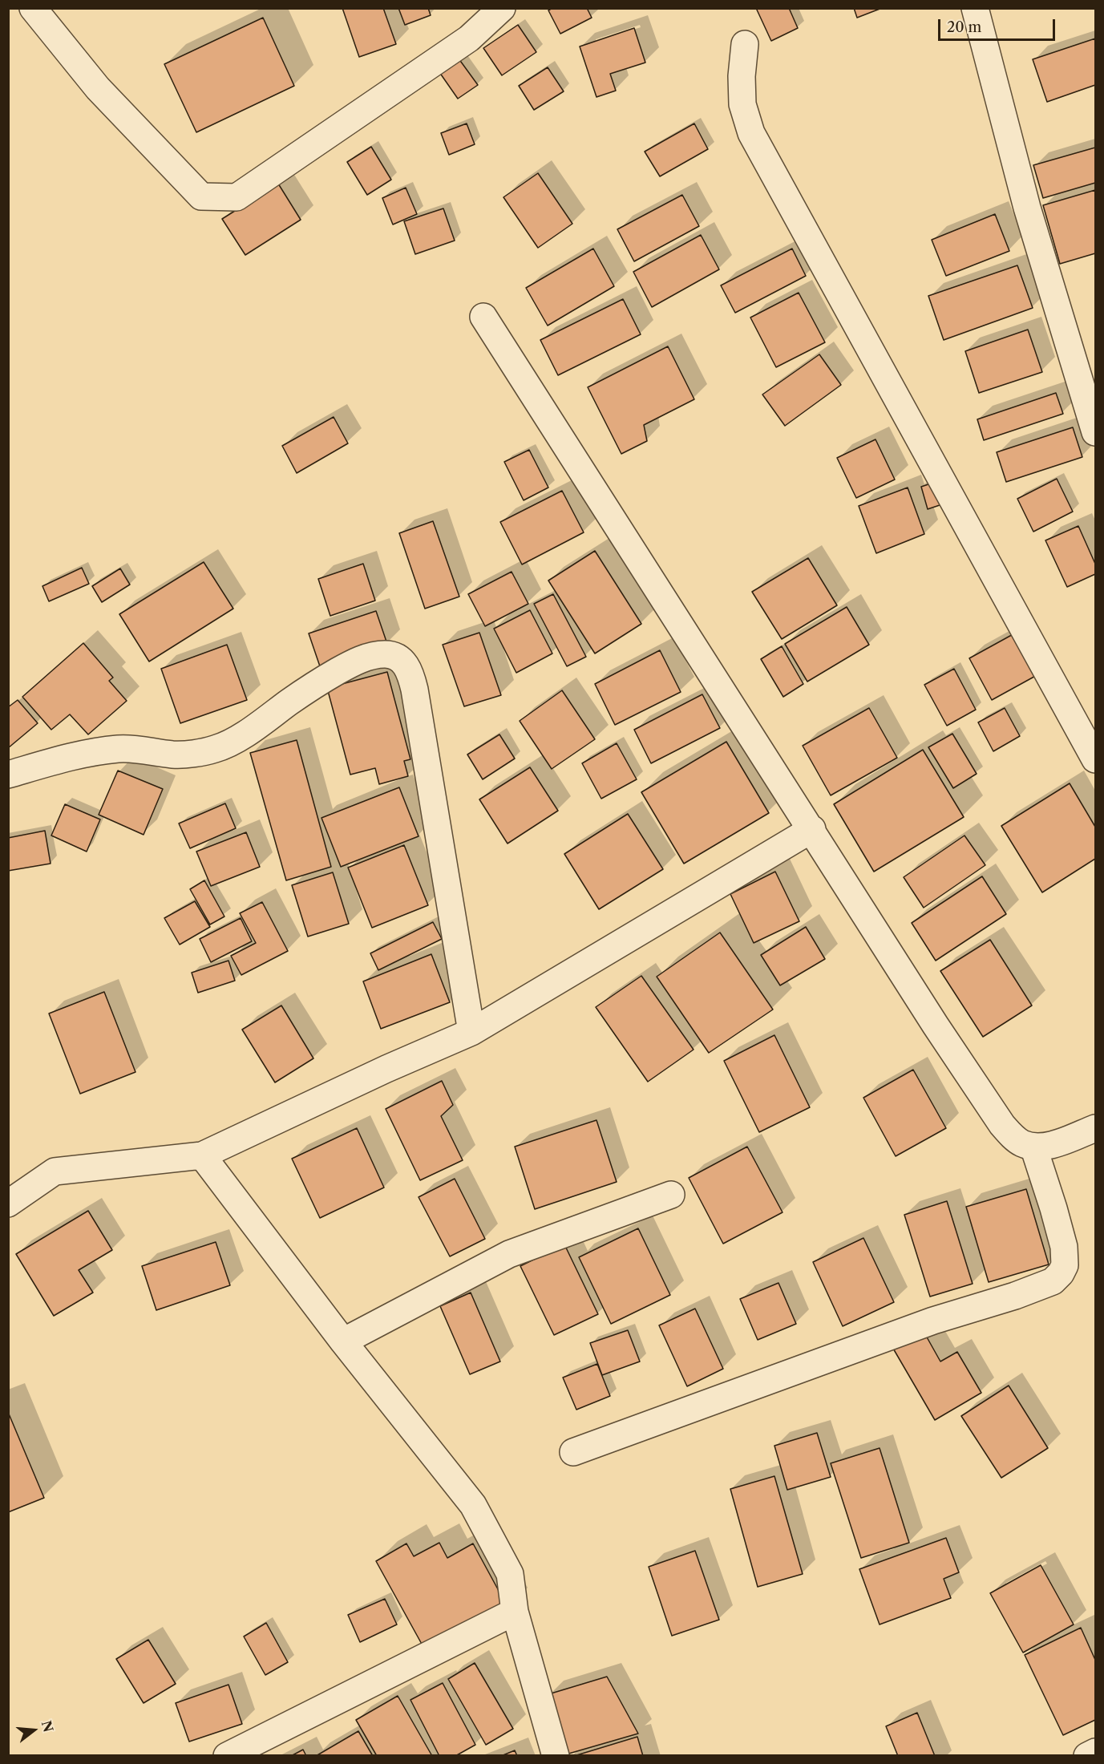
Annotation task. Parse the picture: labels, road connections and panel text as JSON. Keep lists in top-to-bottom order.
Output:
{
  "scale_bar": "20 m",
  "north": "right"
}
